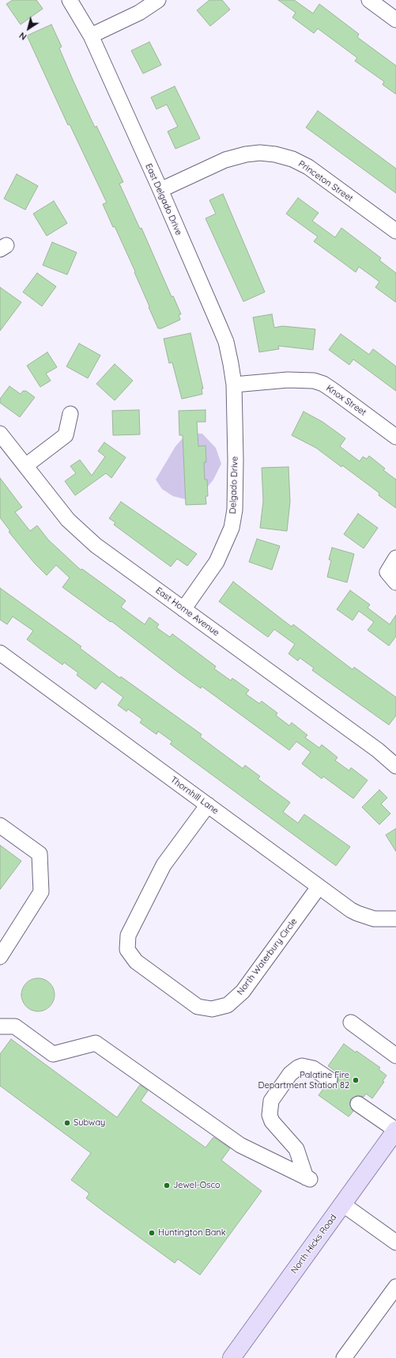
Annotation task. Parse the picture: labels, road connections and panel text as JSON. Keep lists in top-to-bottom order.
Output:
{
  "streets": {
    "main road": ["North Hicks Road"],
    "street": [
      "Princeton Street",
      "East Delgado Drive",
      "Knox Street",
      "Delgado Drive",
      "East Home Avenue",
      "Thornhill Lane",
      "North Waterbury Circle"
    ]
  },
  "crossings": [
    ["Princeton Street", "East Delgado Drive"],
    ["East Delgado Drive", "Knox Street"],
    ["East Delgado Drive", "Delgado Drive"],
    ["Knox Street", "Delgado Drive"],
    ["Delgado Drive", "East Home Avenue"],
    ["Thornhill Lane", "North Waterbury Circle"]
  ],
  "places": [
    "Palatine Fire Department Station 82",
    "Subway",
    "Jewel-Osco",
    "Huntington Bank"
  ],
  "north": "bottom left"
}
